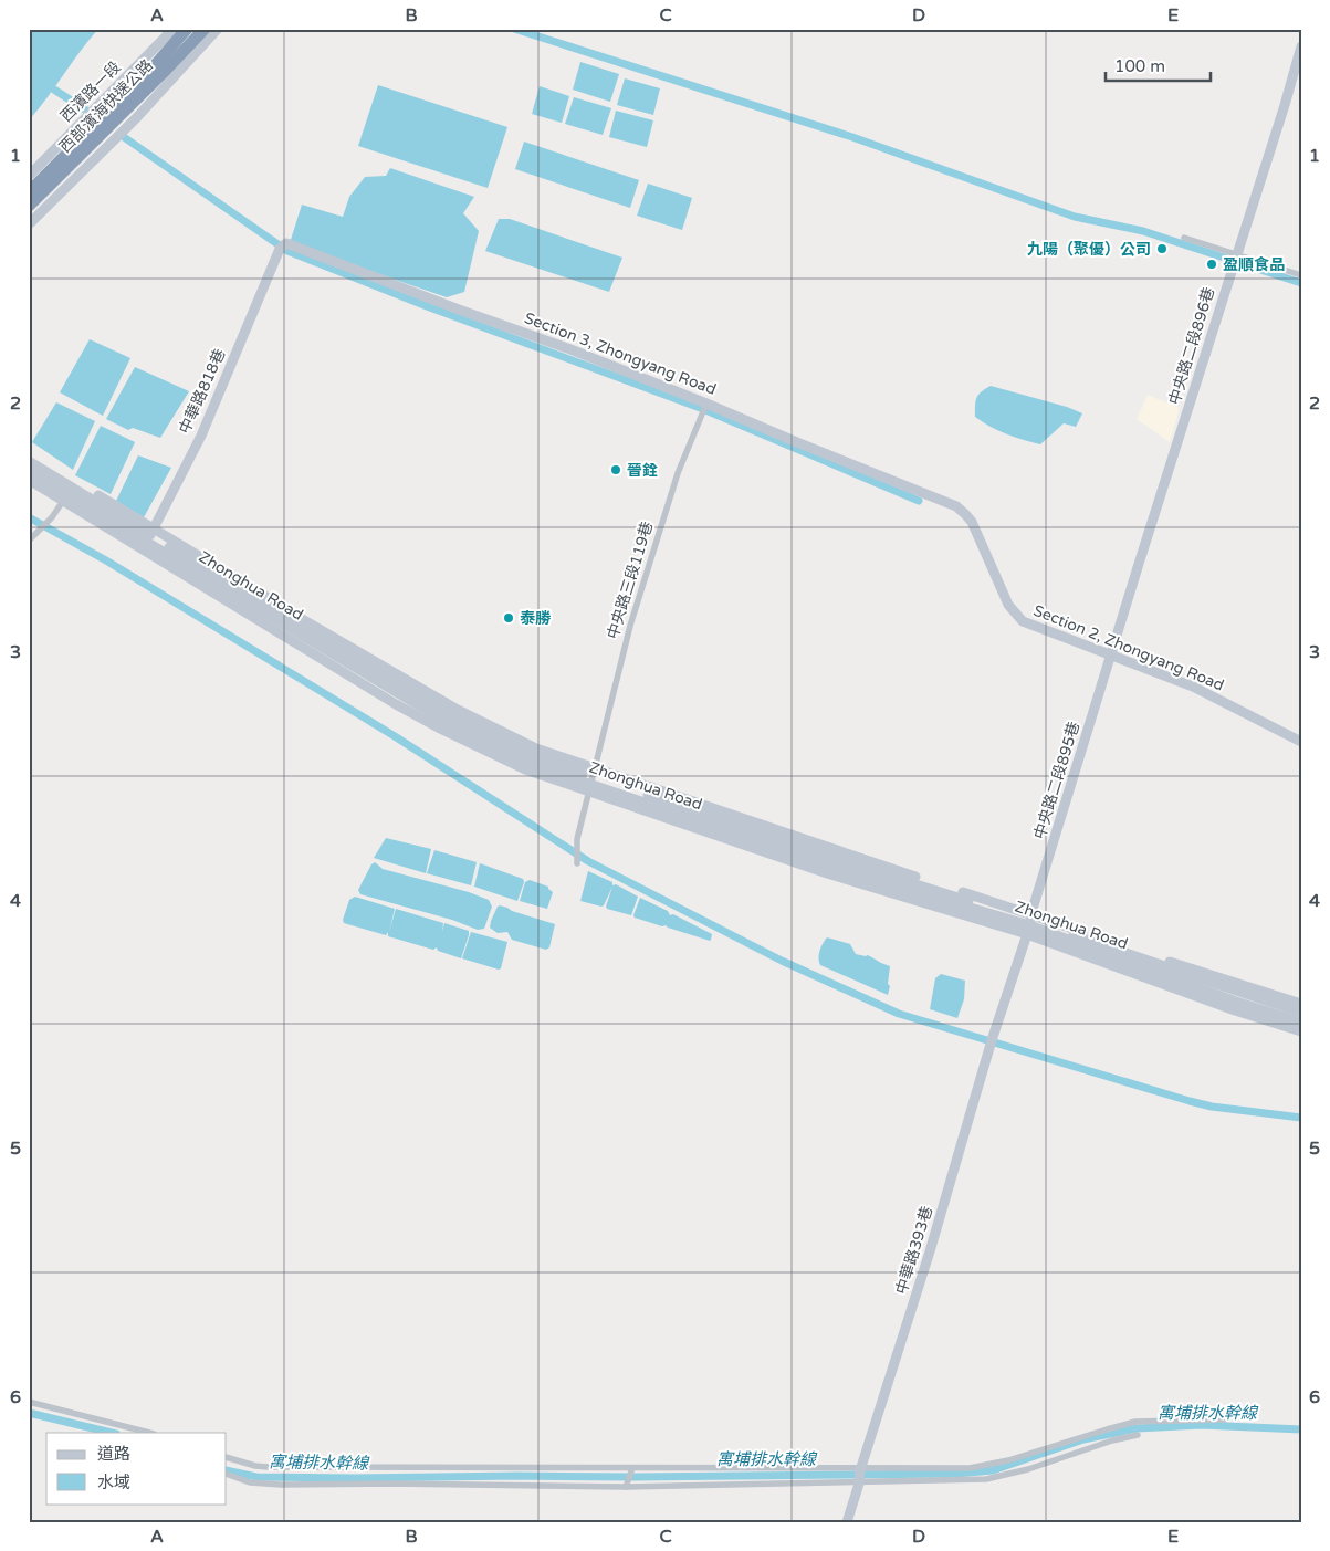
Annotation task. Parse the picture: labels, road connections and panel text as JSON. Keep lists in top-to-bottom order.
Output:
{
  "streets": {
    "highway": ["西部濱海快速公路"],
    "main road": [
      "西濱路一段",
      "中央路二段896巷",
      "Section 3, Zhongyang Road",
      "中華路818巷",
      "Zhonghua Road",
      "Section 2, Zhongyang Road",
      "中央路二段895巷",
      "中華路393巷"
    ],
    "street": ["中央路三段119巷"]
  },
  "crossings": [
    ["中央路二段896巷", "Section 2, Zhongyang Road"],
    ["中央路二段896巷", "中央路二段895巷"],
    ["Section 3, Zhongyang Road", "中華路818巷"],
    ["Section 3, Zhongyang Road", "中央路三段119巷"],
    ["Section 3, Zhongyang Road", "Section 2, Zhongyang Road"],
    ["中華路818巷", "Zhonghua Road"],
    ["中央路三段119巷", "Zhonghua Road"],
    ["Zhonghua Road", "中央路二段895巷"],
    ["Zhonghua Road", "中華路393巷"],
    ["Section 2, Zhongyang Road", "中央路二段895巷"],
    ["中央路二段895巷", "中華路393巷"]
  ],
  "water": ["寓埔排水幹線"],
  "places": [
    "九陽（聚優）公司",
    "盈順食品",
    "晉銓",
    "泰勝"
  ],
  "legend": ["道路", "水域"],
  "scale_bar": "100 m",
  "grid": {
    "columns": [
      "A",
      "B",
      "C",
      "D",
      "E"
    ],
    "rows": [
      "1",
      "2",
      "3",
      "4",
      "5",
      "6"
    ]
  }
}
